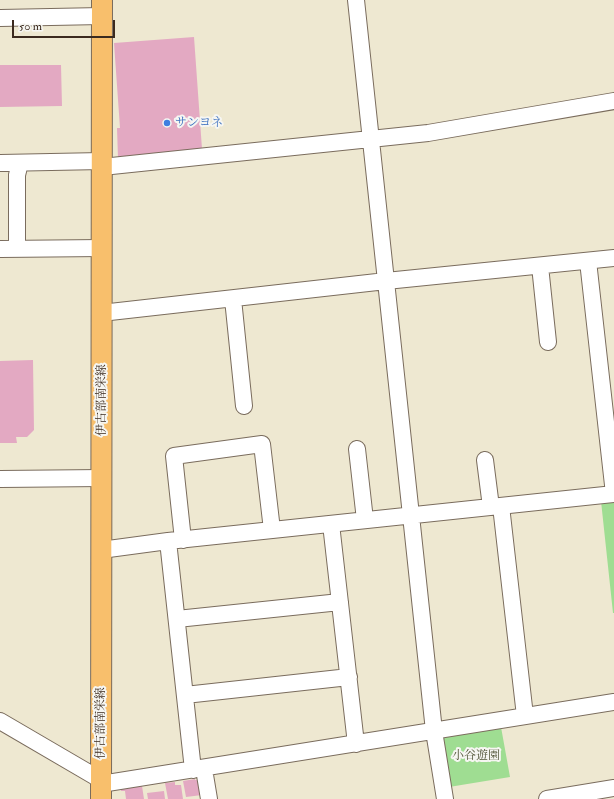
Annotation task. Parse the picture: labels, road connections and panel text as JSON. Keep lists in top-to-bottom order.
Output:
{
  "streets": {
    "main road": ["伊古部南栄線"]
  },
  "parks": ["小谷遊園"],
  "places": ["サンヨネ"],
  "scale_bar": "50 m"
}
